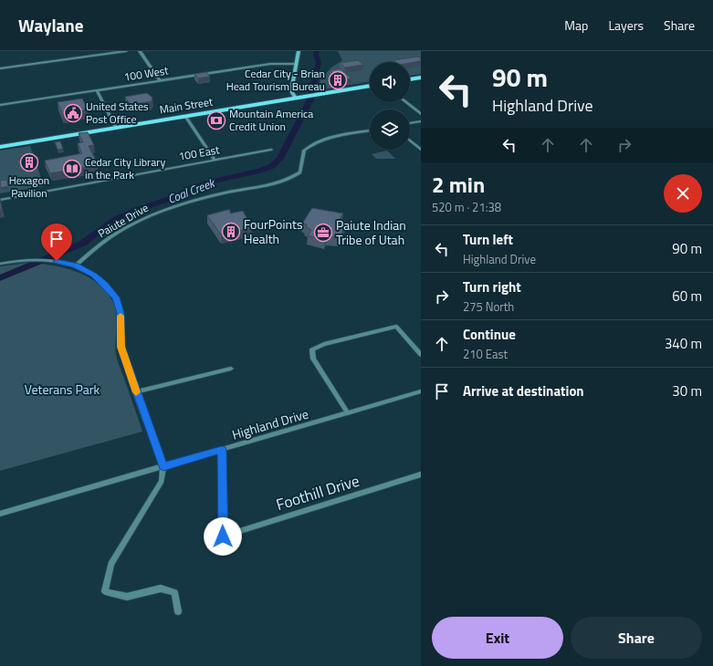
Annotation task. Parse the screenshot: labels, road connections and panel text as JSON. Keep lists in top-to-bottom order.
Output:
{
  "streets": {
    "main road": ["Main Street"],
    "street": [
      "100 West",
      "100 East",
      "Paiute Drive",
      "Highland Drive",
      "Foothill Drive"
    ]
  },
  "crossings": [
    ["Highland Drive", "Foothill Drive"]
  ],
  "water": ["Coal Creek"],
  "parks": ["Veterans Park"],
  "places": {
    "building": ["Cedar City - Brian Head Tourism Bureau", "Hexagon Pavilion", "FourPoints Health"],
    "public building": ["United States Post Office"],
    "bank": ["Mountain America Credit Union"],
    "library": ["Cedar City Library in the Park"],
    "office": ["Paiute Indian Tribe of Utah"]
  },
  "page": {
    "header": "Waylane",
    "nav": ["Map", "Layers", "Share"],
    "turn": ["90 m", "Highland Drive"],
    "heading": ["2 min", "520 m · 21:38"],
    "list": [
      {
        "name": "Turn left",
        "note": "Highland Drive",
        "value": "90 m"
      },
      {
        "name": "Turn right",
        "note": "275 North",
        "value": "60 m"
      },
      {
        "name": "Continue",
        "note": "210 East",
        "value": "340 m"
      },
      {
        "name": "Arrive at destination",
        "value": "30 m"
      }
    ],
    "buttons": ["Exit", "Share"]
  }
}
